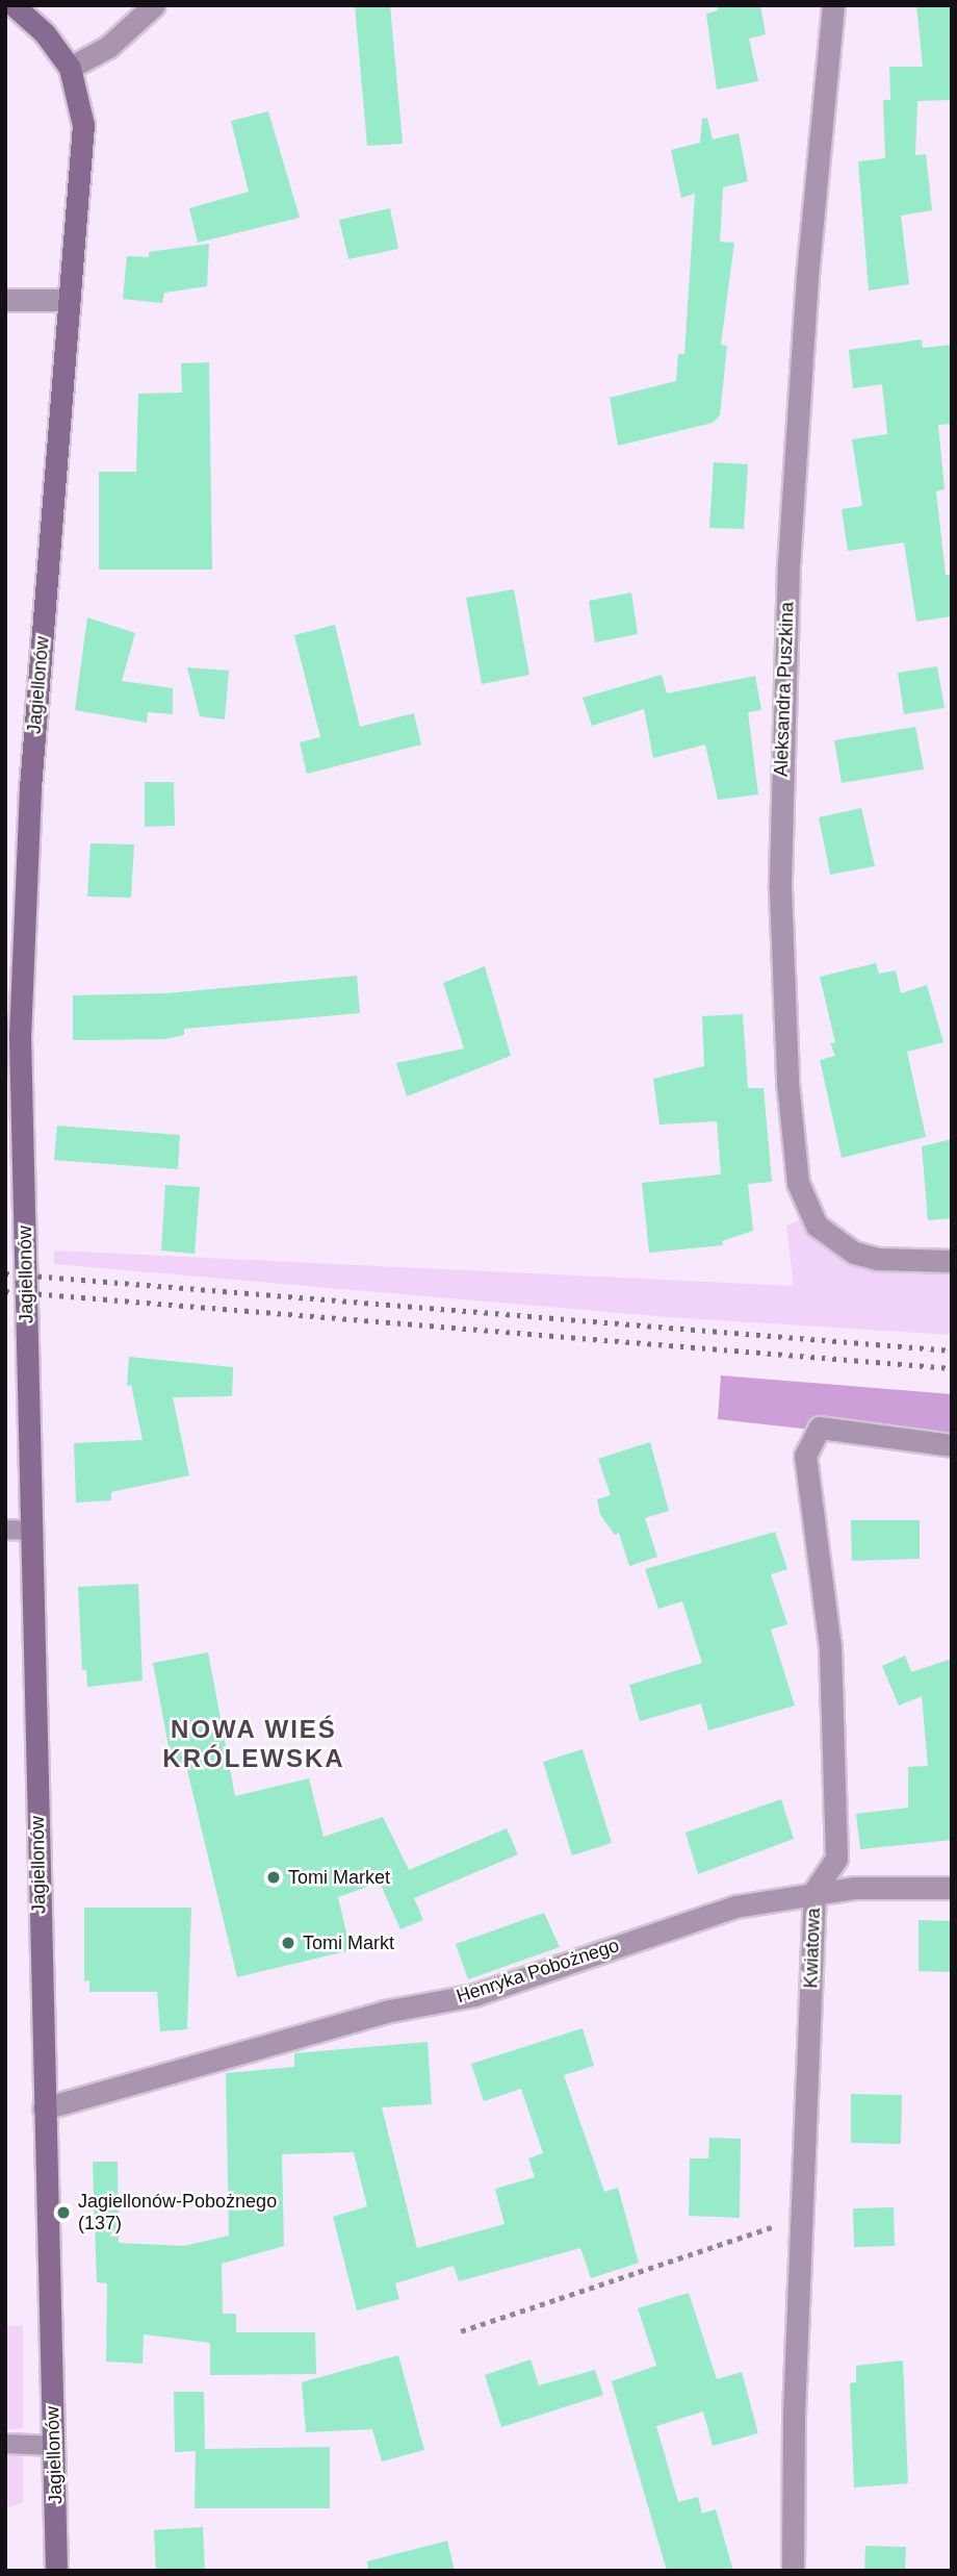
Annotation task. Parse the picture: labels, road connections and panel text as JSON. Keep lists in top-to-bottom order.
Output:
{
  "streets": {
    "street": [
      "Jagiellonów",
      "Aleksandra Puszkina",
      "Kwiatowa",
      "Henryka Pobożnego"
    ]
  },
  "crossings": [
    ["Jagiellonów", "Henryka Pobożnego"],
    ["Kwiatowa", "Henryka Pobożnego"]
  ],
  "districts": ["NOWA WIEŚ KRÓLEWSKA"],
  "places": ["Tomi Market", "Tomi Markt", "Jagiellonów-Pobożnego (137)"]
}
